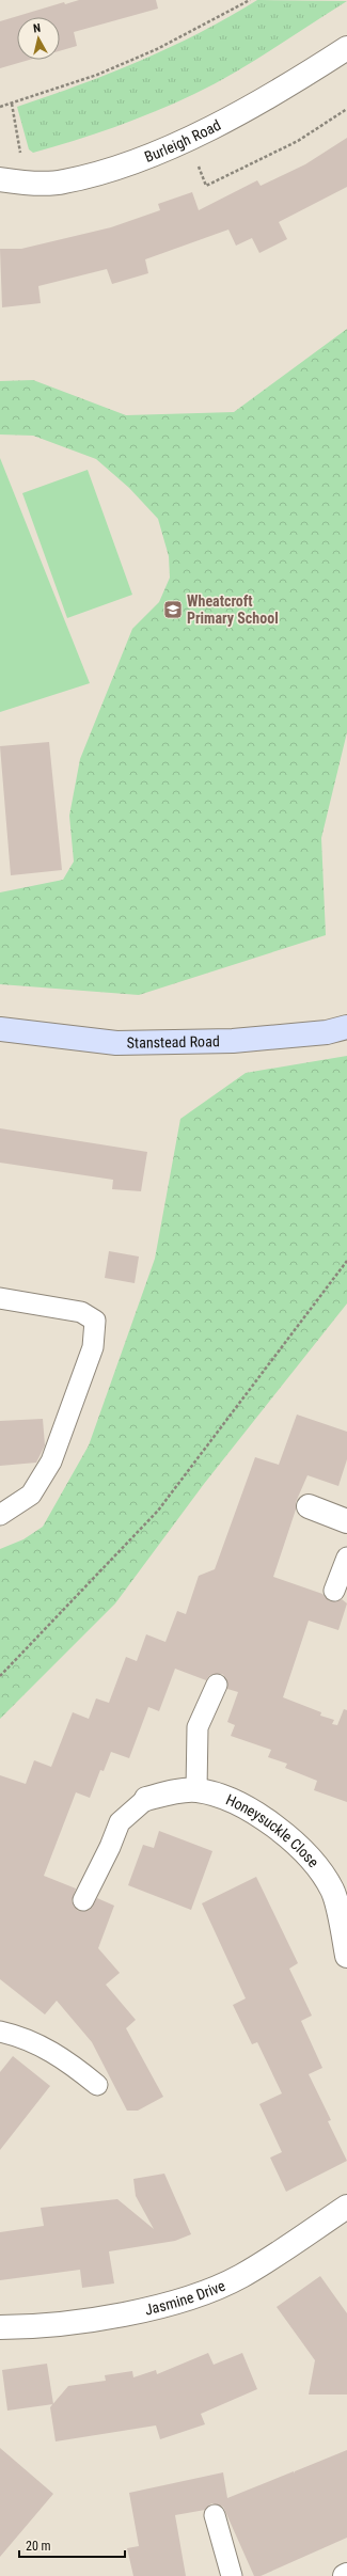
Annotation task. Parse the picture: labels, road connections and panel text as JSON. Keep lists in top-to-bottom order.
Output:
{
  "streets": {
    "main road": ["Stanstead Road"],
    "street": ["Burleigh Road", "Honeysuckle Close", "Jasmine Drive"]
  },
  "places": {
    "school or university": ["Wheatcroft Primary School"]
  },
  "scale_bar": "20 m",
  "north": "top"
}
